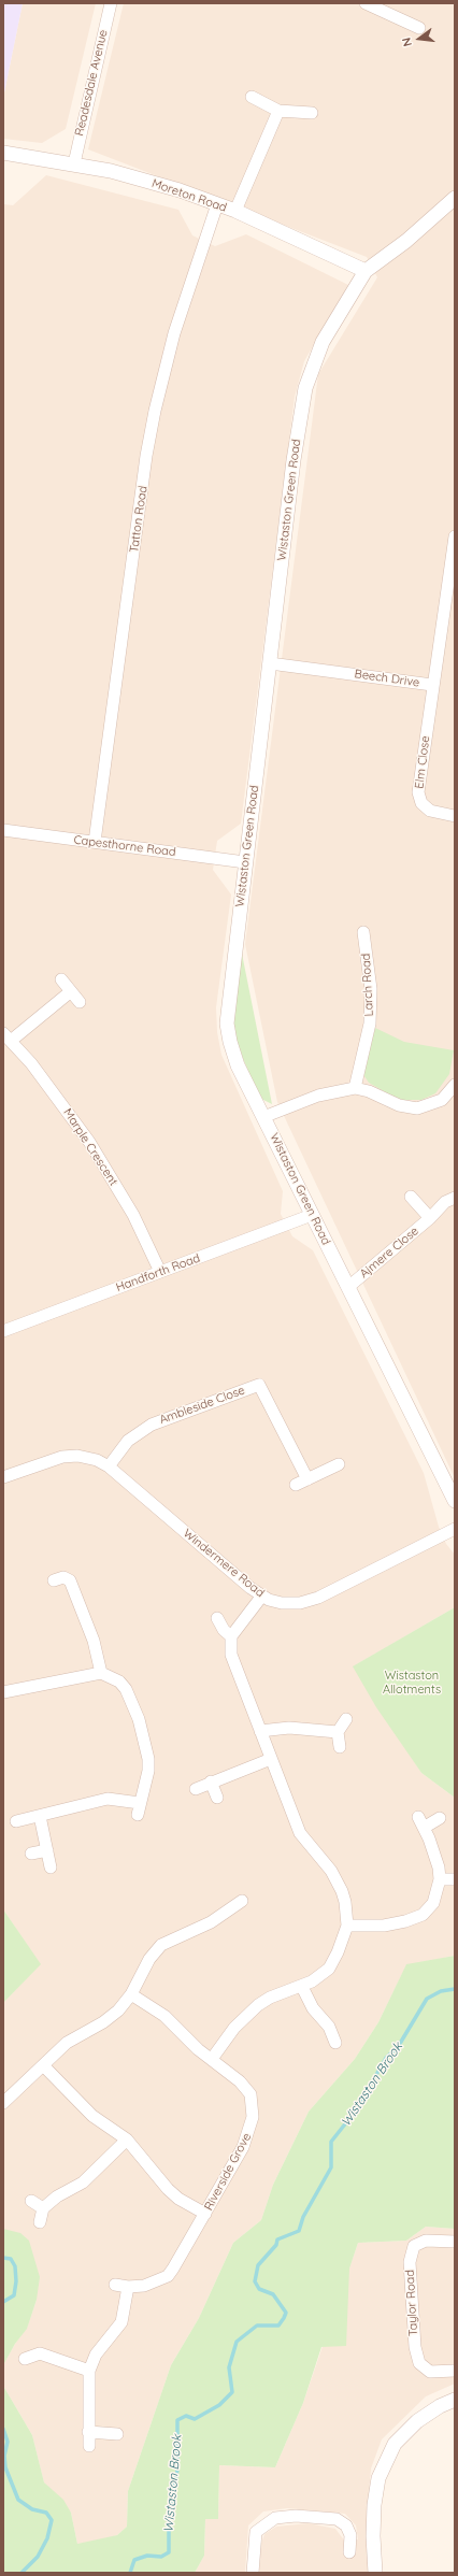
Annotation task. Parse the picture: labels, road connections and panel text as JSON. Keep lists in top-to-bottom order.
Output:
{
  "streets": {
    "street": [
      "Readesdale Avenue",
      "Moreton Road",
      "Wistaston Green Road",
      "Tatton Road",
      "Beech Drive",
      "Elm Close",
      "Capesthorne Road",
      "Larch Road",
      "Marple Crescent",
      "Ajmere Close",
      "Handforth Road",
      "Ambleside Close",
      "Windermere Road",
      "Riverside Grove",
      "Taylor Road"
    ]
  },
  "crossings": [
    ["Readesdale Avenue", "Moreton Road"],
    ["Moreton Road", "Wistaston Green Road"],
    ["Moreton Road", "Tatton Road"],
    ["Wistaston Green Road", "Beech Drive"],
    ["Wistaston Green Road", "Capesthorne Road"],
    ["Wistaston Green Road", "Ajmere Close"],
    ["Wistaston Green Road", "Handforth Road"],
    ["Tatton Road", "Capesthorne Road"],
    ["Beech Drive", "Elm Close"],
    ["Marple Crescent", "Handforth Road"],
    ["Ambleside Close", "Windermere Road"]
  ],
  "water": ["Wistaston Brook"],
  "parks": ["Wistaston Allotments"],
  "north": "left"
}
